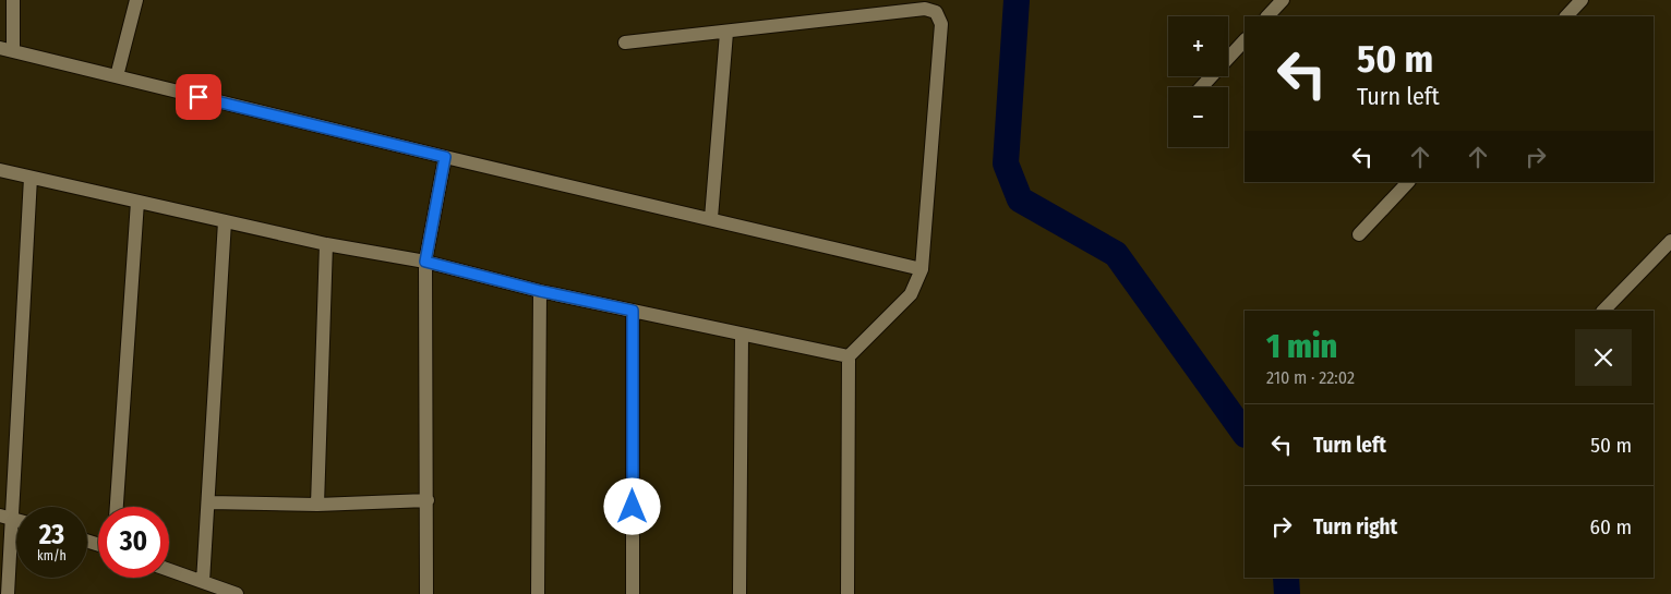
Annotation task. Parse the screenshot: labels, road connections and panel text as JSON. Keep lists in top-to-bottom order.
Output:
{
  "page": {
    "map_buttons": ["+", "−"],
    "turn": ["50 m", "Turn left"],
    "heading": ["1 min", "210 m · 22:02"],
    "list": [
      {
        "name": "Turn left",
        "value": "50 m"
      },
      {
        "name": "Turn right",
        "value": "60 m"
      }
    ],
    "speed": "23 km/h",
    "limit": "30"
  }
}
